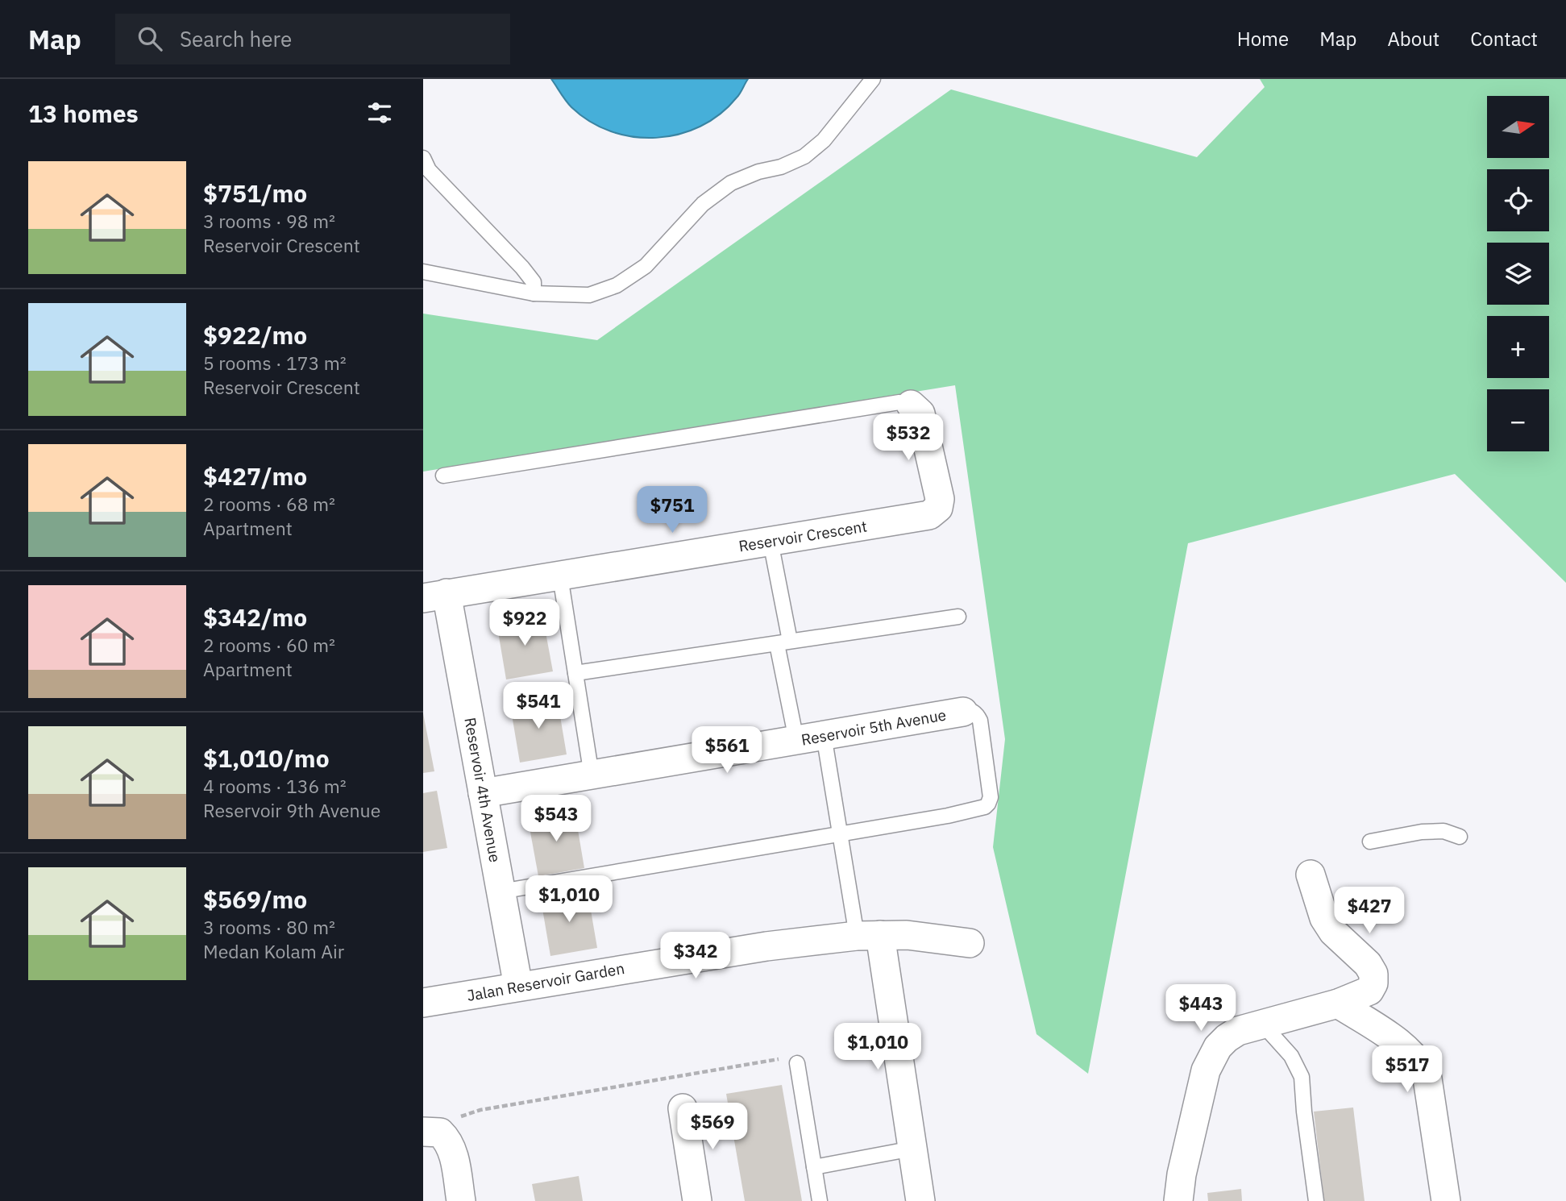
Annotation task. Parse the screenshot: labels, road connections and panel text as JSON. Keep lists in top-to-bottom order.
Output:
{
  "streets": {
    "street": [
      "Reservoir Crescent",
      "Reservoir 5th Avenue",
      "Reservoir 4th Avenue",
      "Jalan Reservoir Garden"
    ]
  },
  "crossings": [
    ["Reservoir Crescent", "Reservoir 4th Avenue"],
    ["Reservoir 5th Avenue", "Reservoir 4th Avenue"],
    ["Reservoir 4th Avenue", "Jalan Reservoir Garden"]
  ],
  "north": "right",
  "page": {
    "header": "Map",
    "search": "Search here",
    "nav": [
      "Home",
      "Map",
      "About",
      "Contact"
    ],
    "heading": "13 homes",
    "map_buttons": ["+", "−"],
    "list": [
      {
        "name": "$751/mo",
        "note": "3 rooms · 98 m² · Reservoir Crescent"
      },
      {
        "name": "$922/mo",
        "note": "5 rooms · 173 m² · Reservoir Crescent"
      },
      {
        "name": "$427/mo",
        "note": "2 rooms · 68 m² · Apartment"
      },
      {
        "name": "$342/mo",
        "note": "2 rooms · 60 m² · Apartment"
      },
      {
        "name": "$1,010/mo",
        "note": "4 rooms · 136 m² · Reservoir 9th Avenue"
      },
      {
        "name": "$569/mo",
        "note": "3 rooms · 80 m² · Medan Kolam Air"
      }
    ],
    "price": [
      "$532",
      "$751",
      "$922",
      "$541",
      "$561",
      "$543",
      "$1,010",
      "$427",
      "$342",
      "$443",
      "$1,010",
      "$517",
      "$569"
    ]
  }
}
